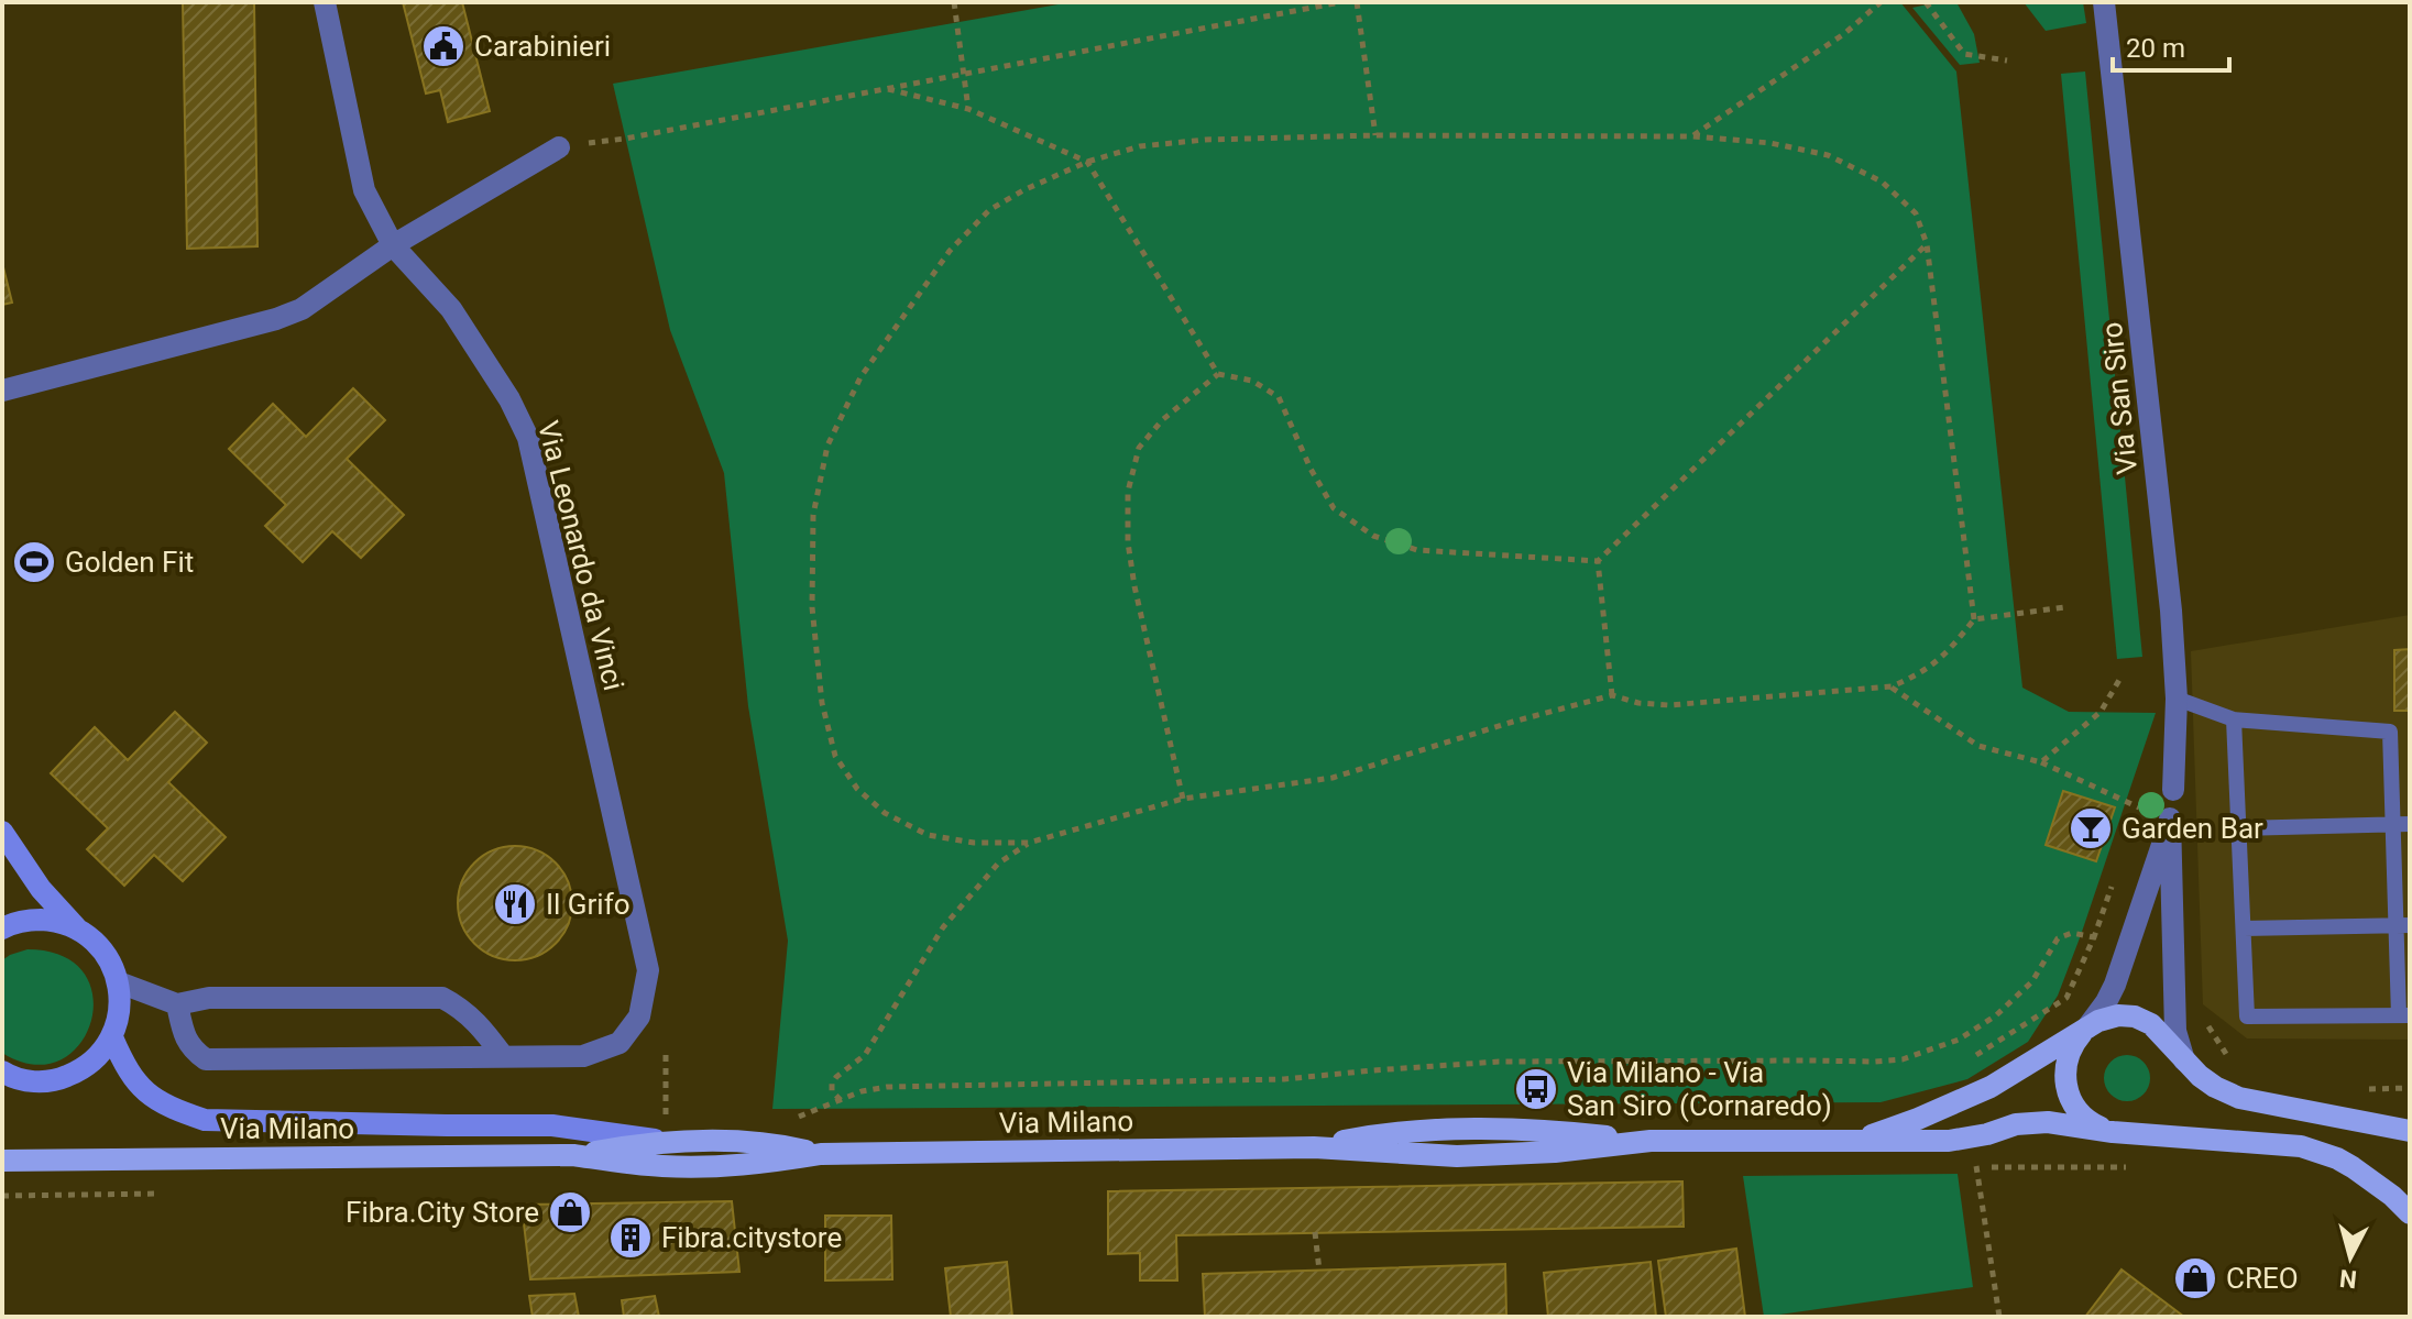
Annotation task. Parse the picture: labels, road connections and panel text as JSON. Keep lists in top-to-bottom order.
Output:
{
  "streets": {
    "main road": ["Via Milano"],
    "street": ["Via San Siro", "Via Leonardo da Vinci"]
  },
  "places": {
    "public building": ["Carabinieri"],
    "sports": ["Golden Fit"],
    "bar": ["Garden Bar"],
    "restaurant": ["Il Grifo"],
    "bus stop": ["Via Milano - Via San Siro (Cornaredo)"],
    "shop": ["Fibra.City Store", "CREO"],
    "building": ["Fibra.citystore"]
  },
  "scale_bar": "20 m",
  "north": "bottom"
}
